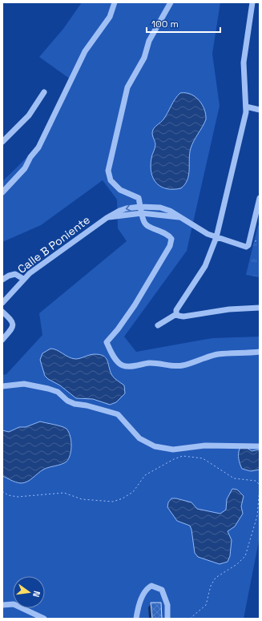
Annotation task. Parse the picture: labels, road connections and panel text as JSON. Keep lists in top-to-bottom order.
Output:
{
  "streets": {
    "street": ["Calle B Poniente"]
  },
  "scale_bar": "100 m",
  "north": "right"
}
